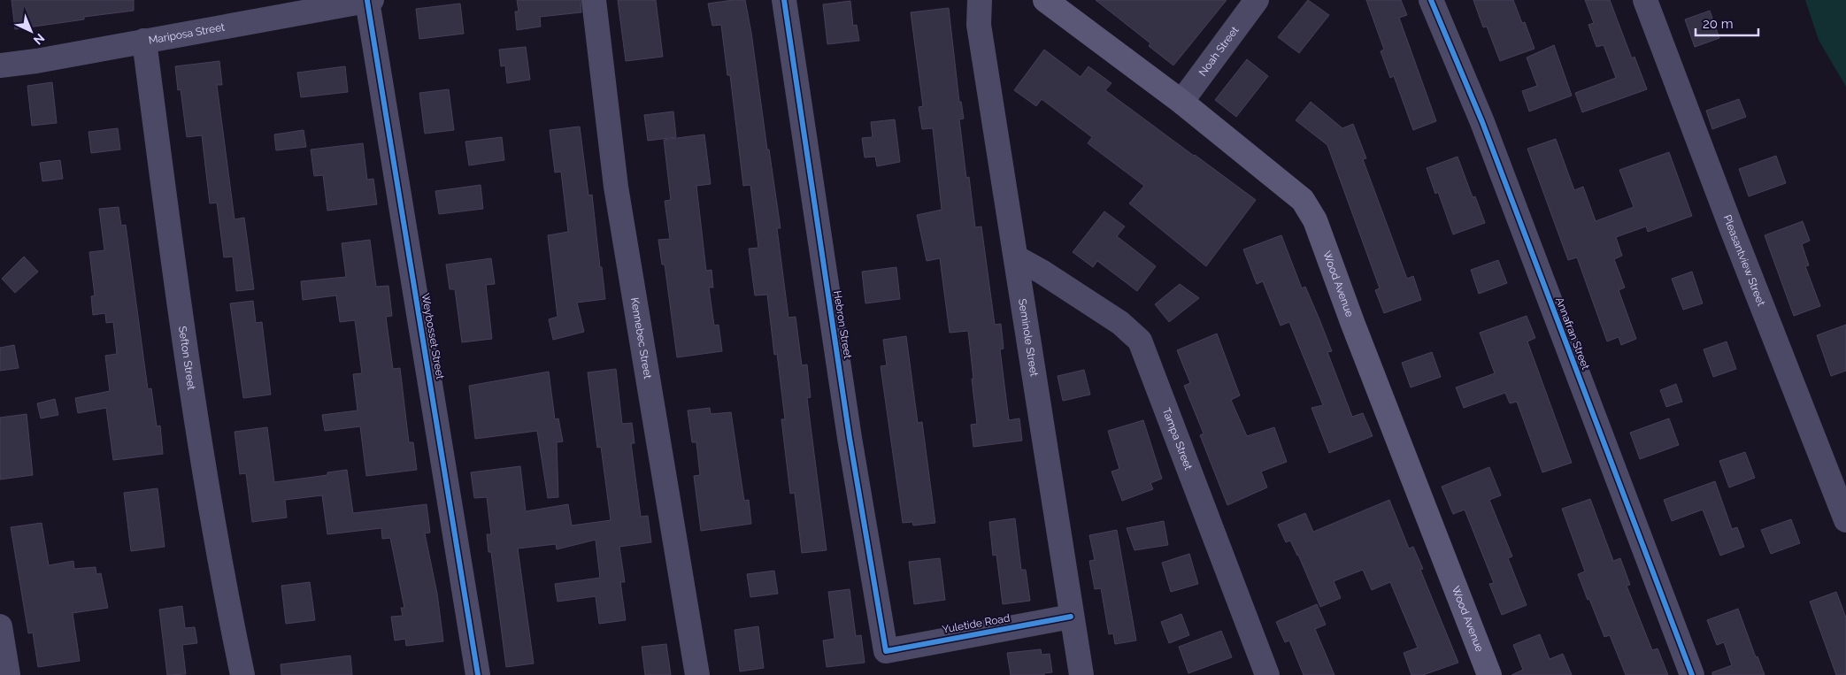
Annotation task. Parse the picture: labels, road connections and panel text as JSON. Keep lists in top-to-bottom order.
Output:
{
  "streets": {
    "main road": ["Wood Avenue"],
    "street": [
      "Mariposa Street",
      "Noah Street",
      "Pleasantview Street",
      "Hebron Street",
      "Annafran Street",
      "Weybosset Street",
      "Kennebec Street",
      "Seminole Street",
      "Sefton Street",
      "Tampa Street",
      "Yuletide Road"
    ]
  },
  "crossings": [
    ["Mariposa Street", "Weybosset Street"],
    ["Mariposa Street", "Sefton Street"],
    ["Noah Street", "Wood Avenue"],
    ["Hebron Street", "Yuletide Road"],
    ["Seminole Street", "Tampa Street"],
    ["Seminole Street", "Yuletide Road"]
  ],
  "scale_bar": "20 m",
  "north": "bottom right"
}
